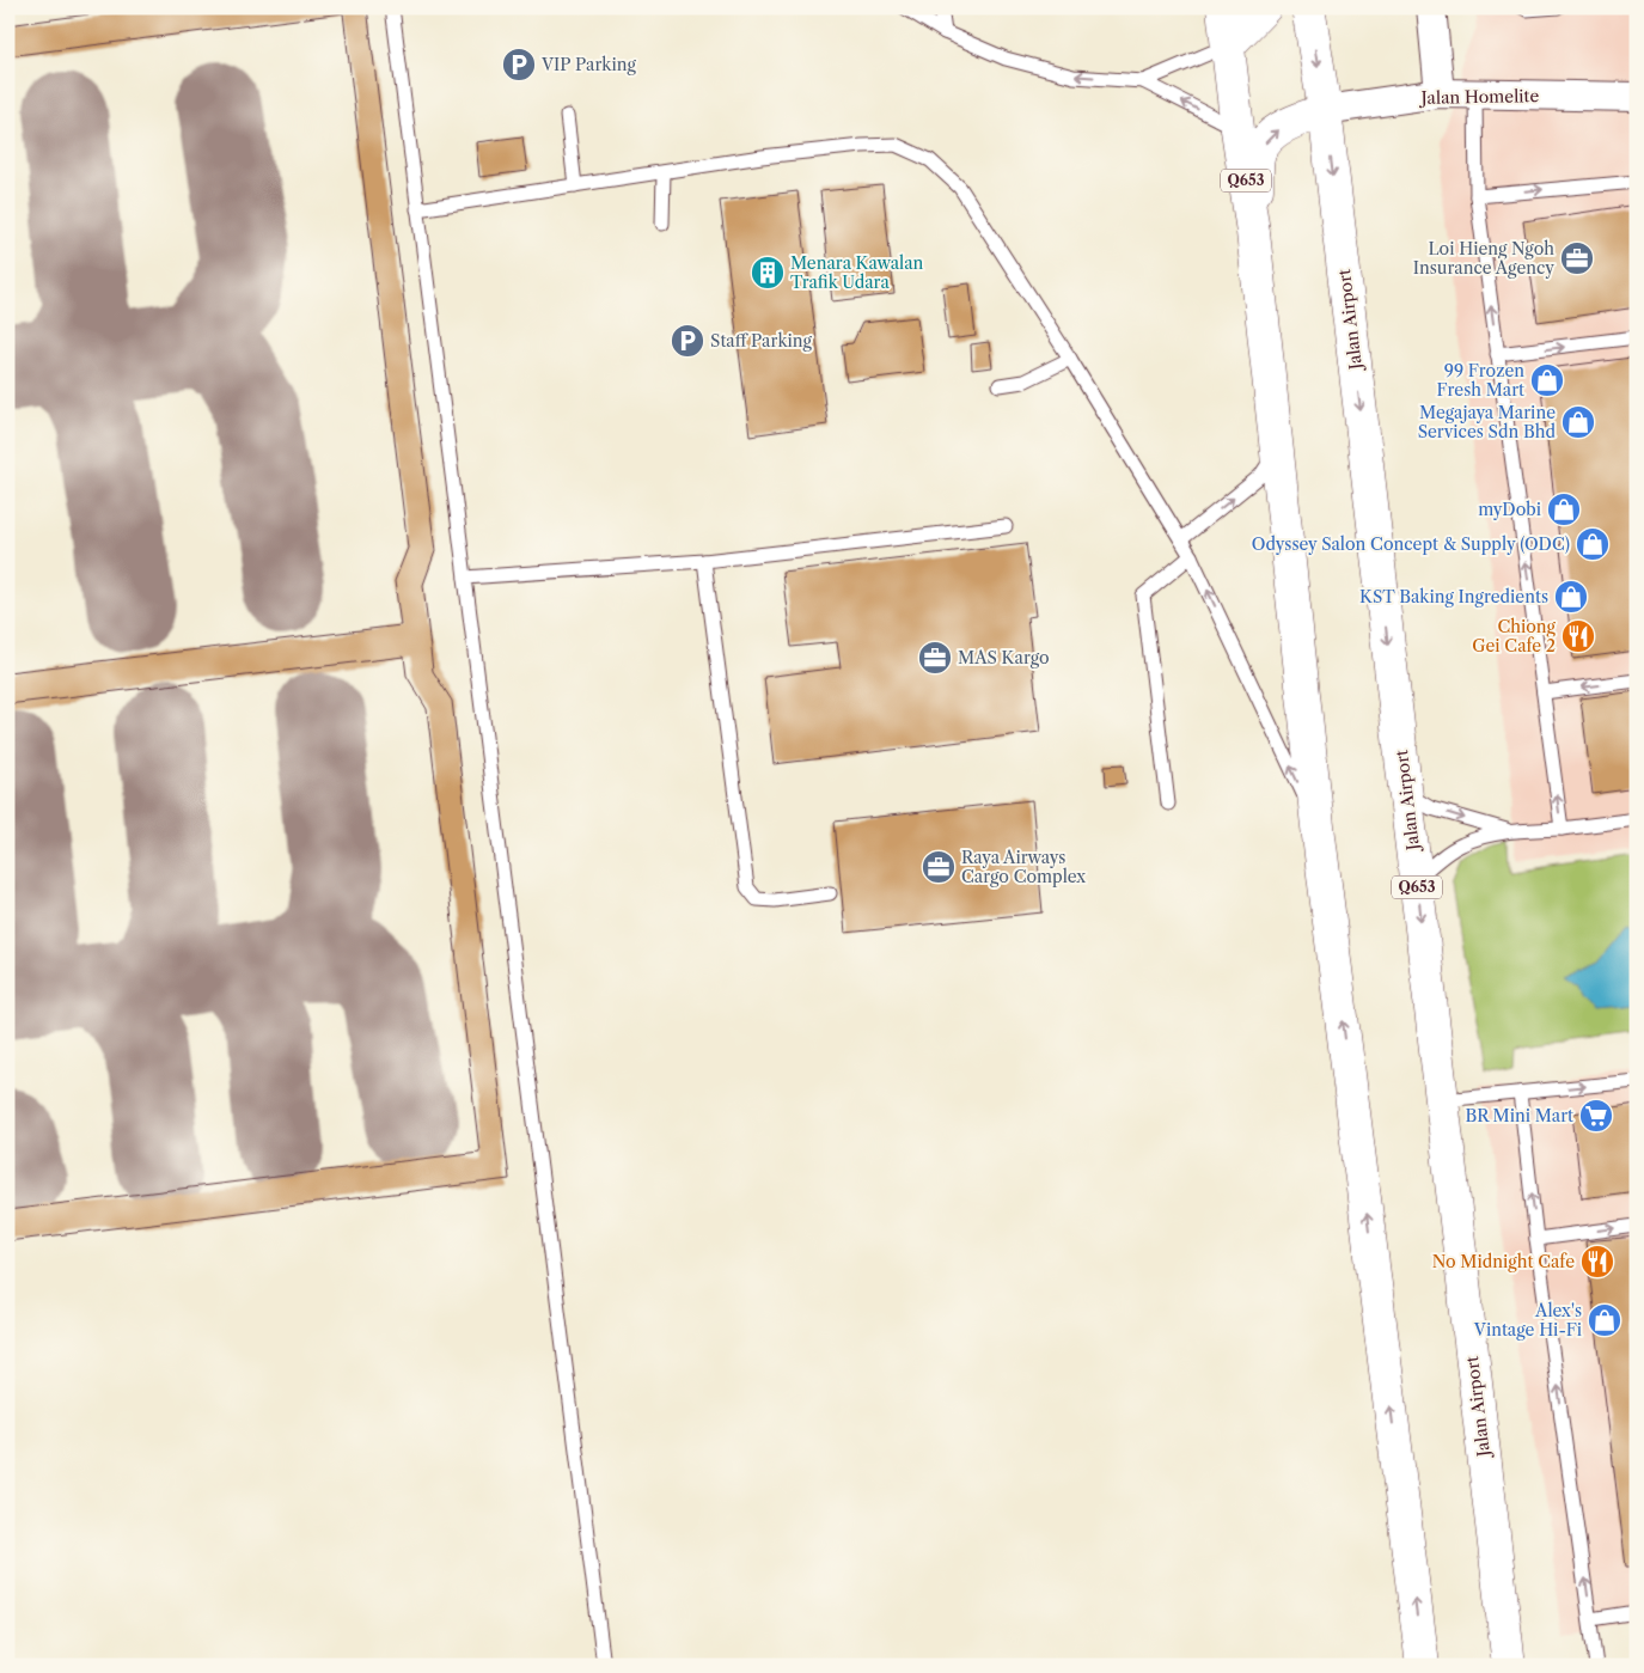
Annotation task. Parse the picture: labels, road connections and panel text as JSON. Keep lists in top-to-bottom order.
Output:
{
  "streets": {
    "main road": ["Q653", "Jalan Airport"],
    "street": ["Jalan Homelite"]
  },
  "crossings": [
    ["Jalan Homelite", "Jalan Airport"]
  ],
  "places": {
    "parking": ["VIP Parking", "Staff Parking"],
    "office": ["Loi Hieng Ngoh Insurance Agency", "MAS Kargo", "Raya Airways Cargo Complex"],
    "building": ["Menara Kawalan Trafik Udara"],
    "shop": [
      "99 Frozen Fresh Mart",
      "Megajaya Marine Services Sdn Bhd",
      "myDobi",
      "Odyssey Salon Concept & Supply (ODC)",
      "KST Baking Ingredients",
      "Alex's Vintage Hi-Fi"
    ],
    "restaurant": ["Chiong Gei Cafe 2", "No Midnight Cafe"],
    "supermarket": ["BR Mini Mart"]
  }
}
